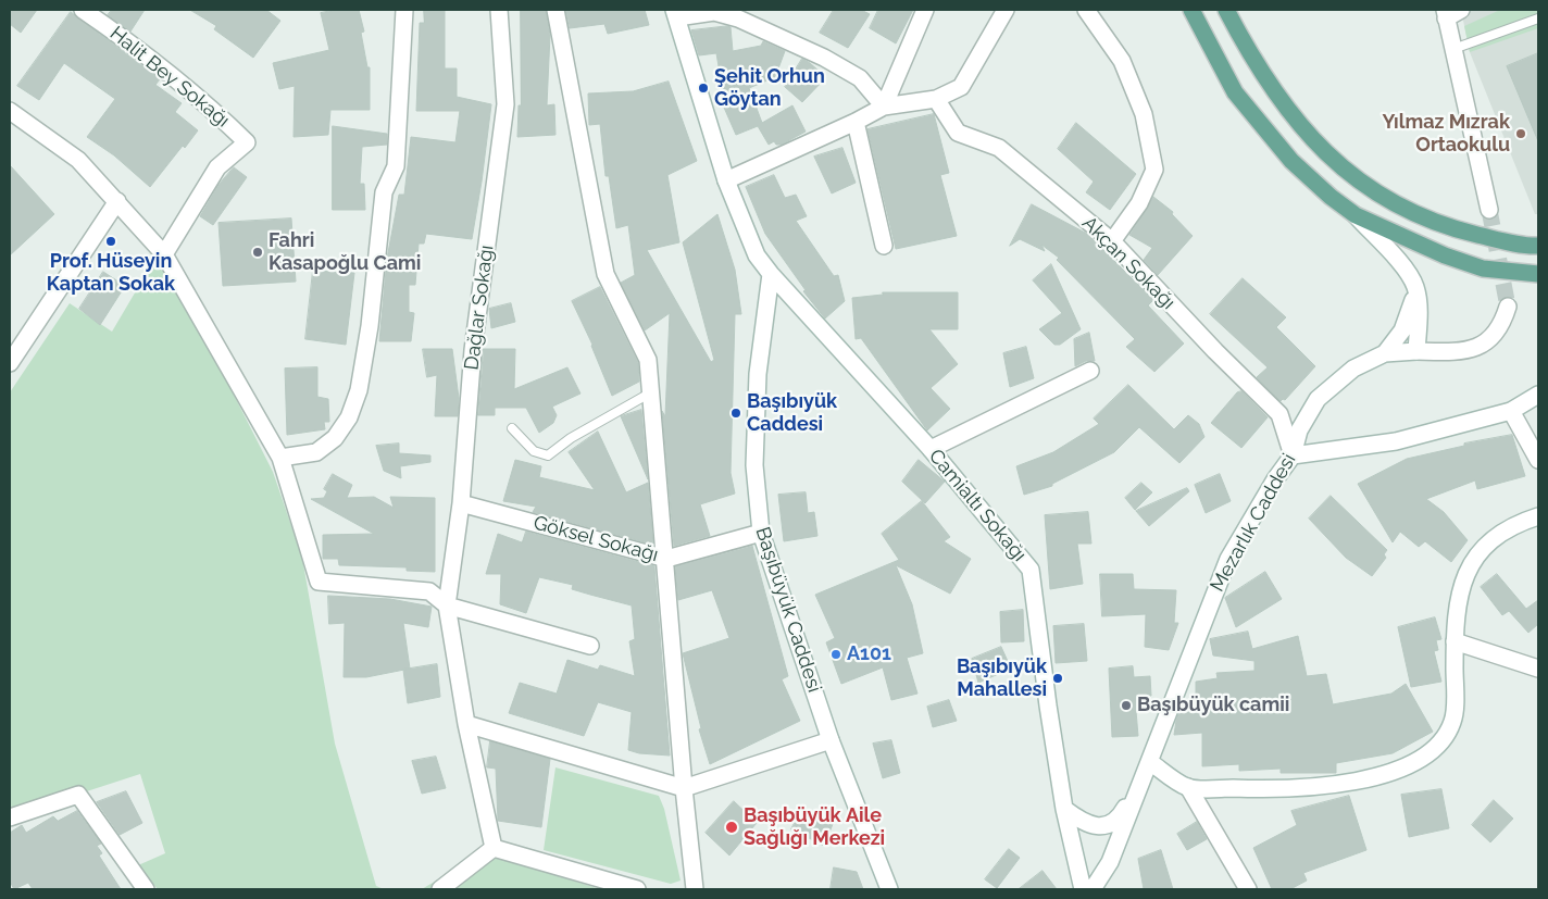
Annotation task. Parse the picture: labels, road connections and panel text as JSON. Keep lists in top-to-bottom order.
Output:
{
  "streets": {
    "street": [
      "Halit Bey Sokağı",
      "Akçan Sokağı",
      "Dağlar Sokağı",
      "Camialtı Sokağı",
      "Mezarlık Caddesi",
      "Göksel Sokağı",
      "Başıbüyük Caddesi"
    ]
  },
  "crossings": [
    ["Akçan Sokağı", "Mezarlık Caddesi"],
    ["Dağlar Sokağı", "Göksel Sokağı"],
    ["Camialtı Sokağı", "Başıbüyük Caddesi"],
    ["Göksel Sokağı", "Başıbüyük Caddesi"]
  ],
  "places": [
    "Şehit Orhun Göytan",
    "Yılmaz Mızrak Ortaokulu",
    "Prof. Hüseyin Kaptan Sokak",
    "Fahri Kasapoğlu Cami",
    "Başıbıyük Caddesi",
    "A101",
    "Başıbıyük Mahallesi",
    "Başıbüyük camii",
    "Başıbüyük Aile Sağlığı Merkezi"
  ]
}
